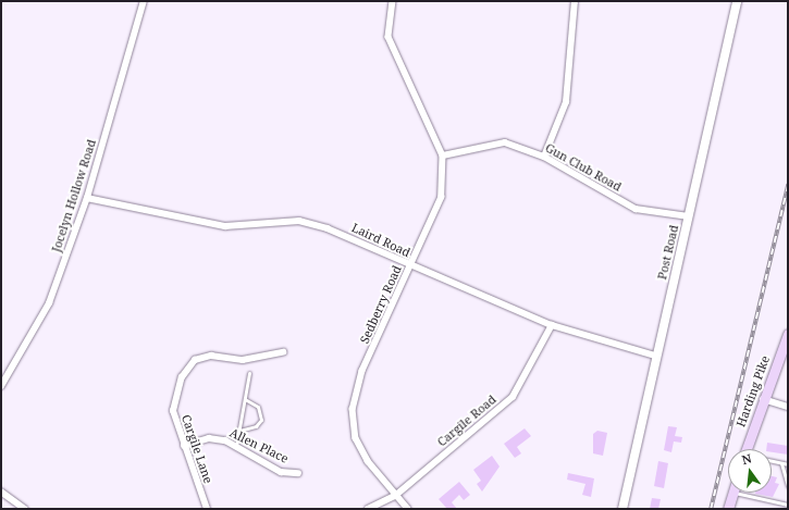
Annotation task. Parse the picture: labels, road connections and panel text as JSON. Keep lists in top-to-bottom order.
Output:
{
  "streets": {
    "main road": ["Harding Pike"],
    "street": [
      "Gun Club Road",
      "Jocelyn Hollow Road",
      "Laird Road",
      "Post Road",
      "Sedberry Road",
      "Cargile Road",
      "Allen Place",
      "Cargile Lane"
    ]
  },
  "crossings": [
    ["Gun Club Road", "Post Road"],
    ["Gun Club Road", "Sedberry Road"],
    ["Jocelyn Hollow Road", "Laird Road"],
    ["Laird Road", "Post Road"],
    ["Laird Road", "Sedberry Road"],
    ["Laird Road", "Cargile Road"],
    ["Sedberry Road", "Cargile Road"],
    ["Allen Place", "Cargile Lane"]
  ],
  "north": "top"
}
